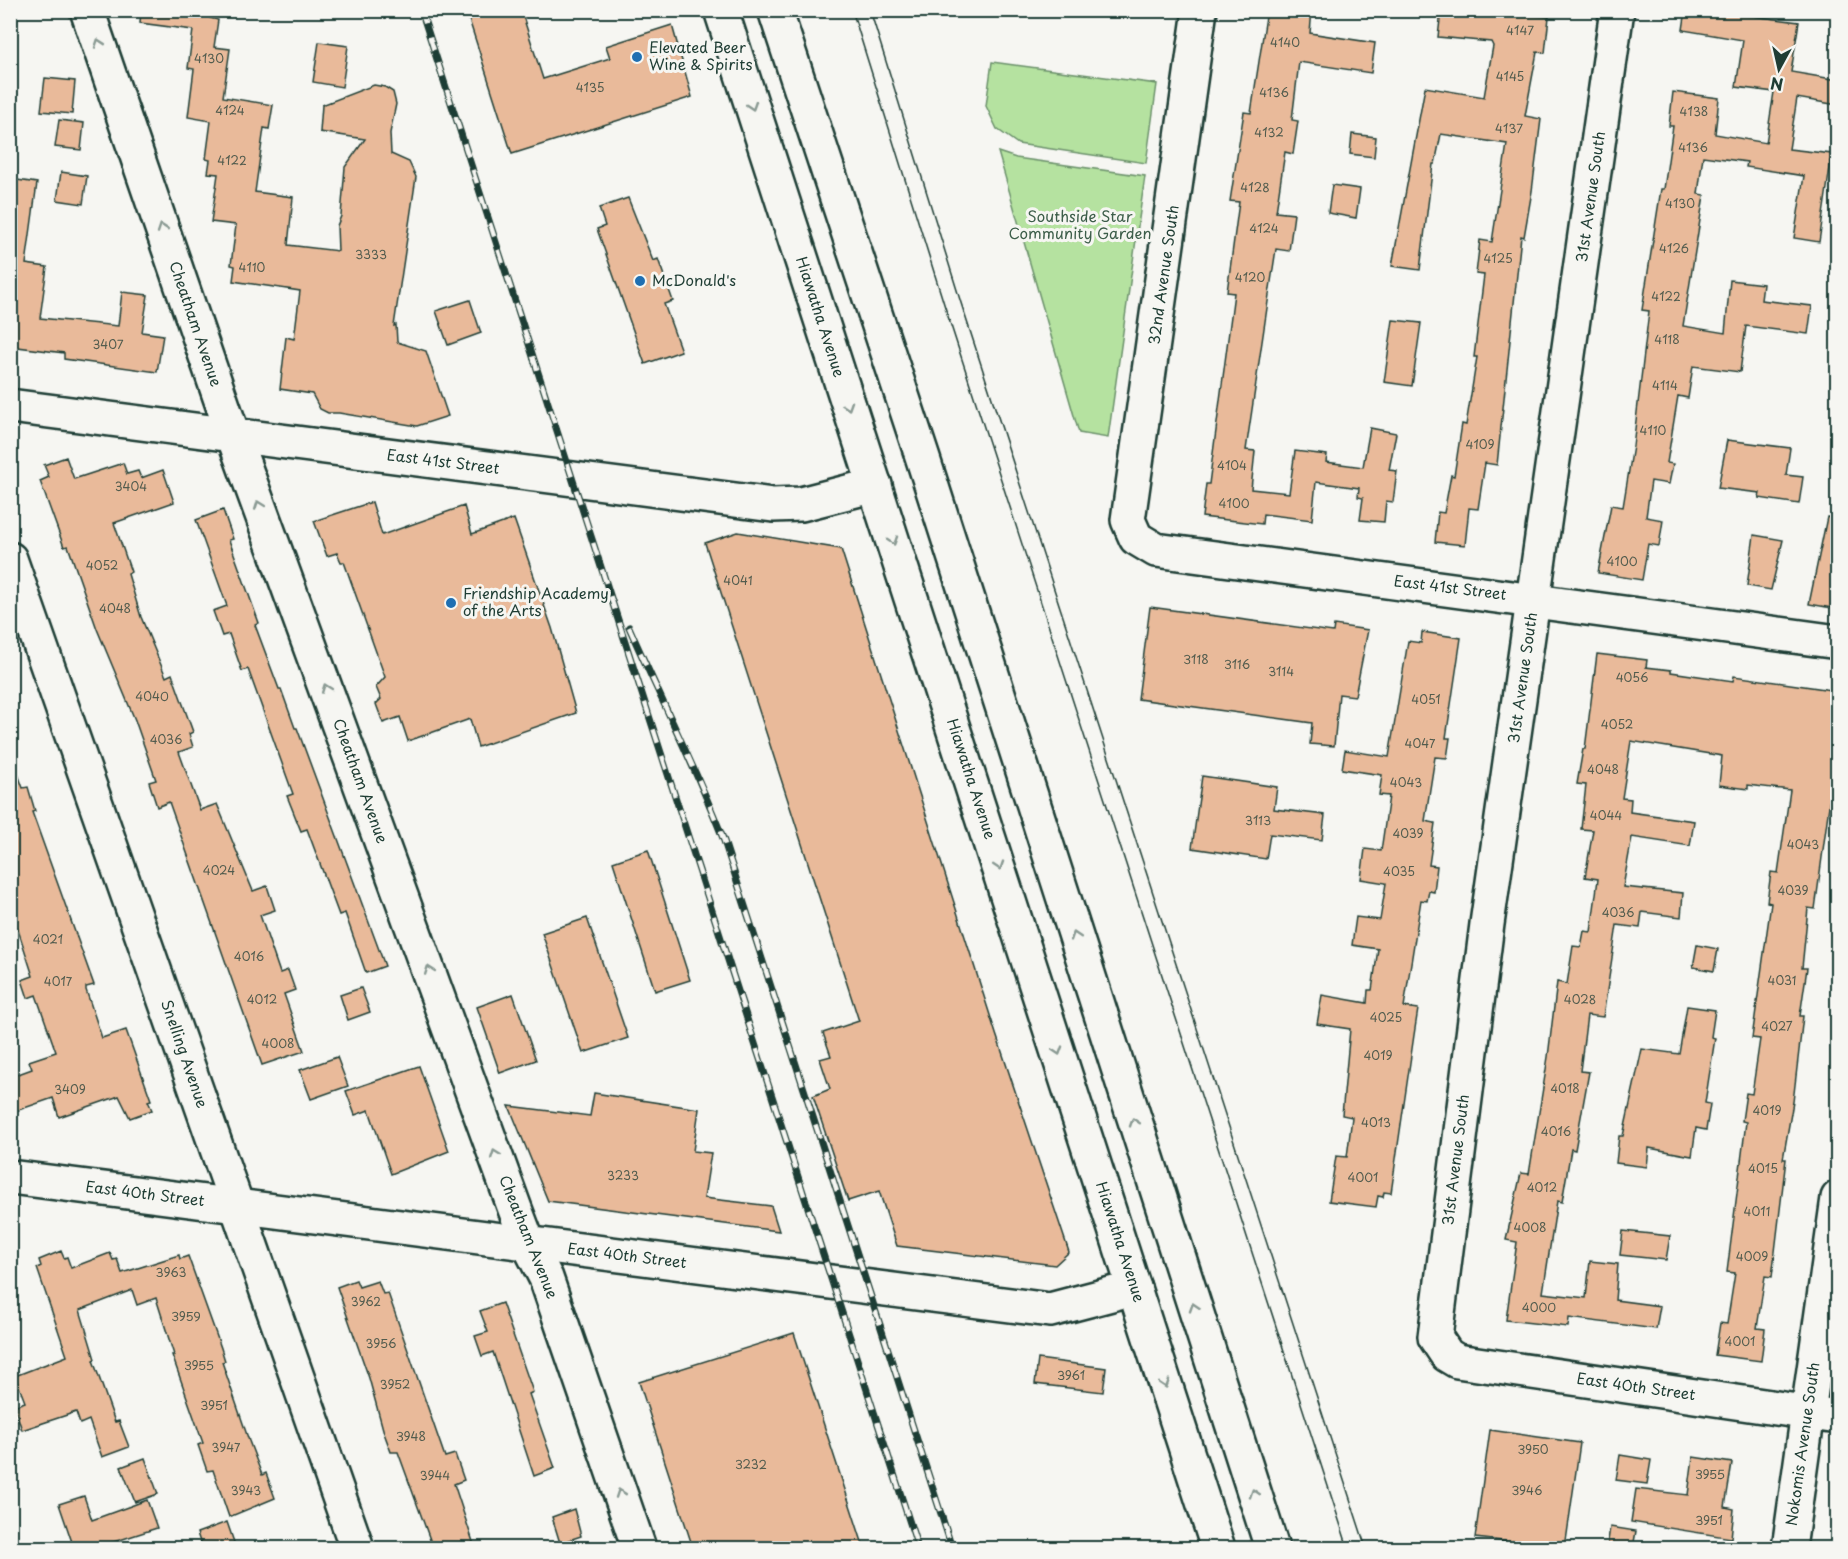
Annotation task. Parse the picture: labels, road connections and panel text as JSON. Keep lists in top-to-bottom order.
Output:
{
  "streets": {
    "main road": [
      "31st Avenue South",
      "32nd Avenue South",
      "Hiawatha Avenue",
      "Cheatham Avenue",
      "East 41st Street",
      "Snelling Avenue",
      "East 40th Street",
      "Nokomis Avenue South"
    ]
  },
  "crossings": [
    ["31st Avenue South", "East 41st Street"],
    ["31st Avenue South", "East 40th Street"],
    ["32nd Avenue South", "East 41st Street"],
    ["Hiawatha Avenue", "East 41st Street"],
    ["Hiawatha Avenue", "East 40th Street"],
    ["Cheatham Avenue", "East 41st Street"],
    ["Cheatham Avenue", "East 40th Street"],
    ["Snelling Avenue", "East 40th Street"],
    ["East 40th Street", "Nokomis Avenue South"]
  ],
  "one_way": ["Cheatham Avenue"],
  "parks": ["Southside Star Community Garden"],
  "places": ["Elevated Beer Wine & Spirits", "McDonald's", "Friendship Academy of the Arts"],
  "house_numbers": [
    "4147",
    "4140",
    "4130",
    "4145",
    "4135",
    "4136",
    "4124",
    "4138",
    "4137",
    "4132",
    "4136",
    "4122",
    "4128",
    "4130",
    "4124",
    "4126",
    "3333",
    "4125",
    "4110",
    "4120",
    "4122",
    "4118",
    "3407",
    "4114",
    "4110",
    "4109",
    "4104",
    "3404",
    "4100",
    "4100",
    "4052",
    "4041",
    "4048",
    "3118",
    "3116",
    "3114",
    "4056",
    "4040",
    "4051",
    "4052",
    "4036",
    "4047",
    "4048",
    "4043",
    "4044",
    "3113",
    "4039",
    "4043",
    "4024",
    "4035",
    "4039",
    "4036",
    "4021",
    "4016",
    "4031",
    "4017",
    "4012",
    "4028",
    "4025",
    "4027",
    "4008",
    "4019",
    "4018",
    "3409",
    "4019",
    "4013",
    "4016",
    "4015",
    "3233",
    "4001",
    "4012",
    "4011",
    "4008",
    "4009",
    "3963",
    "3962",
    "4000",
    "3959",
    "4001",
    "3956",
    "3955",
    "3961",
    "3952",
    "3951",
    "3948",
    "3947",
    "3950",
    "3232",
    "3955",
    "3944",
    "3943",
    "3946",
    "3951"
  ],
  "north": "bottom"
}
